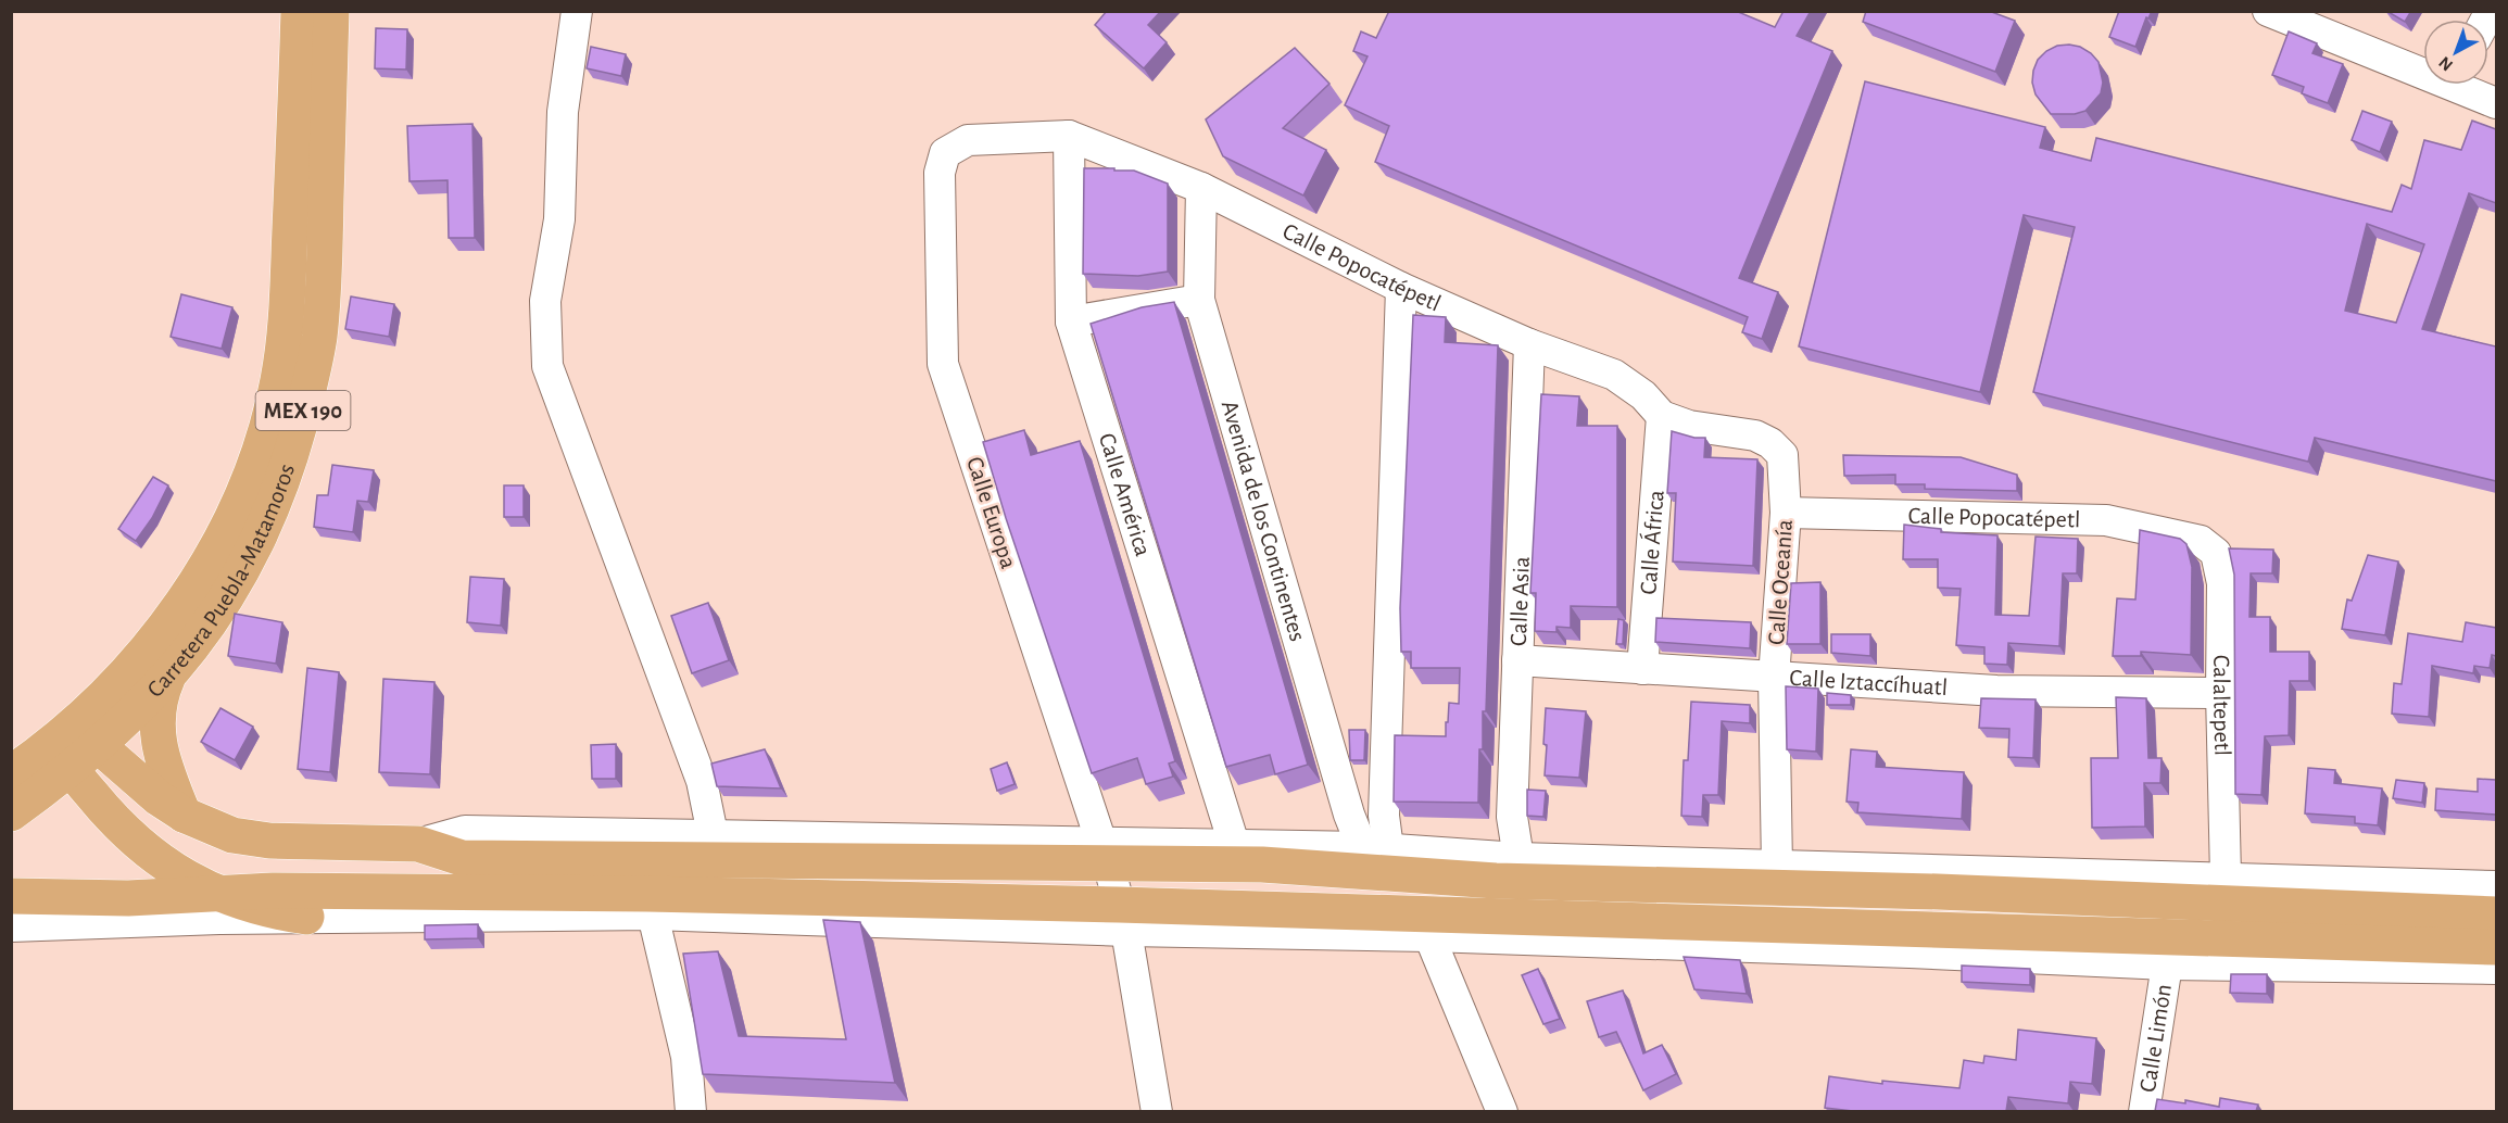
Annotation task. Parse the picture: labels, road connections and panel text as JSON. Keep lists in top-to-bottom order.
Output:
{
  "streets": {
    "main road": ["MEX 190", "Carretera Puebla-Matamoros"],
    "street": [
      "Calle Popocatépetl",
      "Calle América",
      "Calle Europa",
      "Avenida de los Continentes",
      "Calle África",
      "Calle Oceanía",
      "Calle Asia",
      "Calle Iztaccíhuatl",
      "Calaltepetl",
      "Calle Limón"
    ]
  },
  "crossings": [
    ["Calle Popocatépetl", "Calle América"],
    ["Calle Popocatépetl", "Calle Europa"],
    ["Calle Popocatépetl", "Avenida de los Continentes"],
    ["Calle Popocatépetl", "Calle África"],
    ["Calle Popocatépetl", "Calle Oceanía"],
    ["Calle Popocatépetl", "Calle Asia"],
    ["Calle Popocatépetl", "Calaltepetl"],
    ["Calle África", "Calle Iztaccíhuatl"],
    ["Calle Oceanía", "Calle Iztaccíhuatl"],
    ["Calle Asia", "Calle Iztaccíhuatl"],
    ["Calle Iztaccíhuatl", "Calaltepetl"]
  ],
  "north": "bottom left"
}
